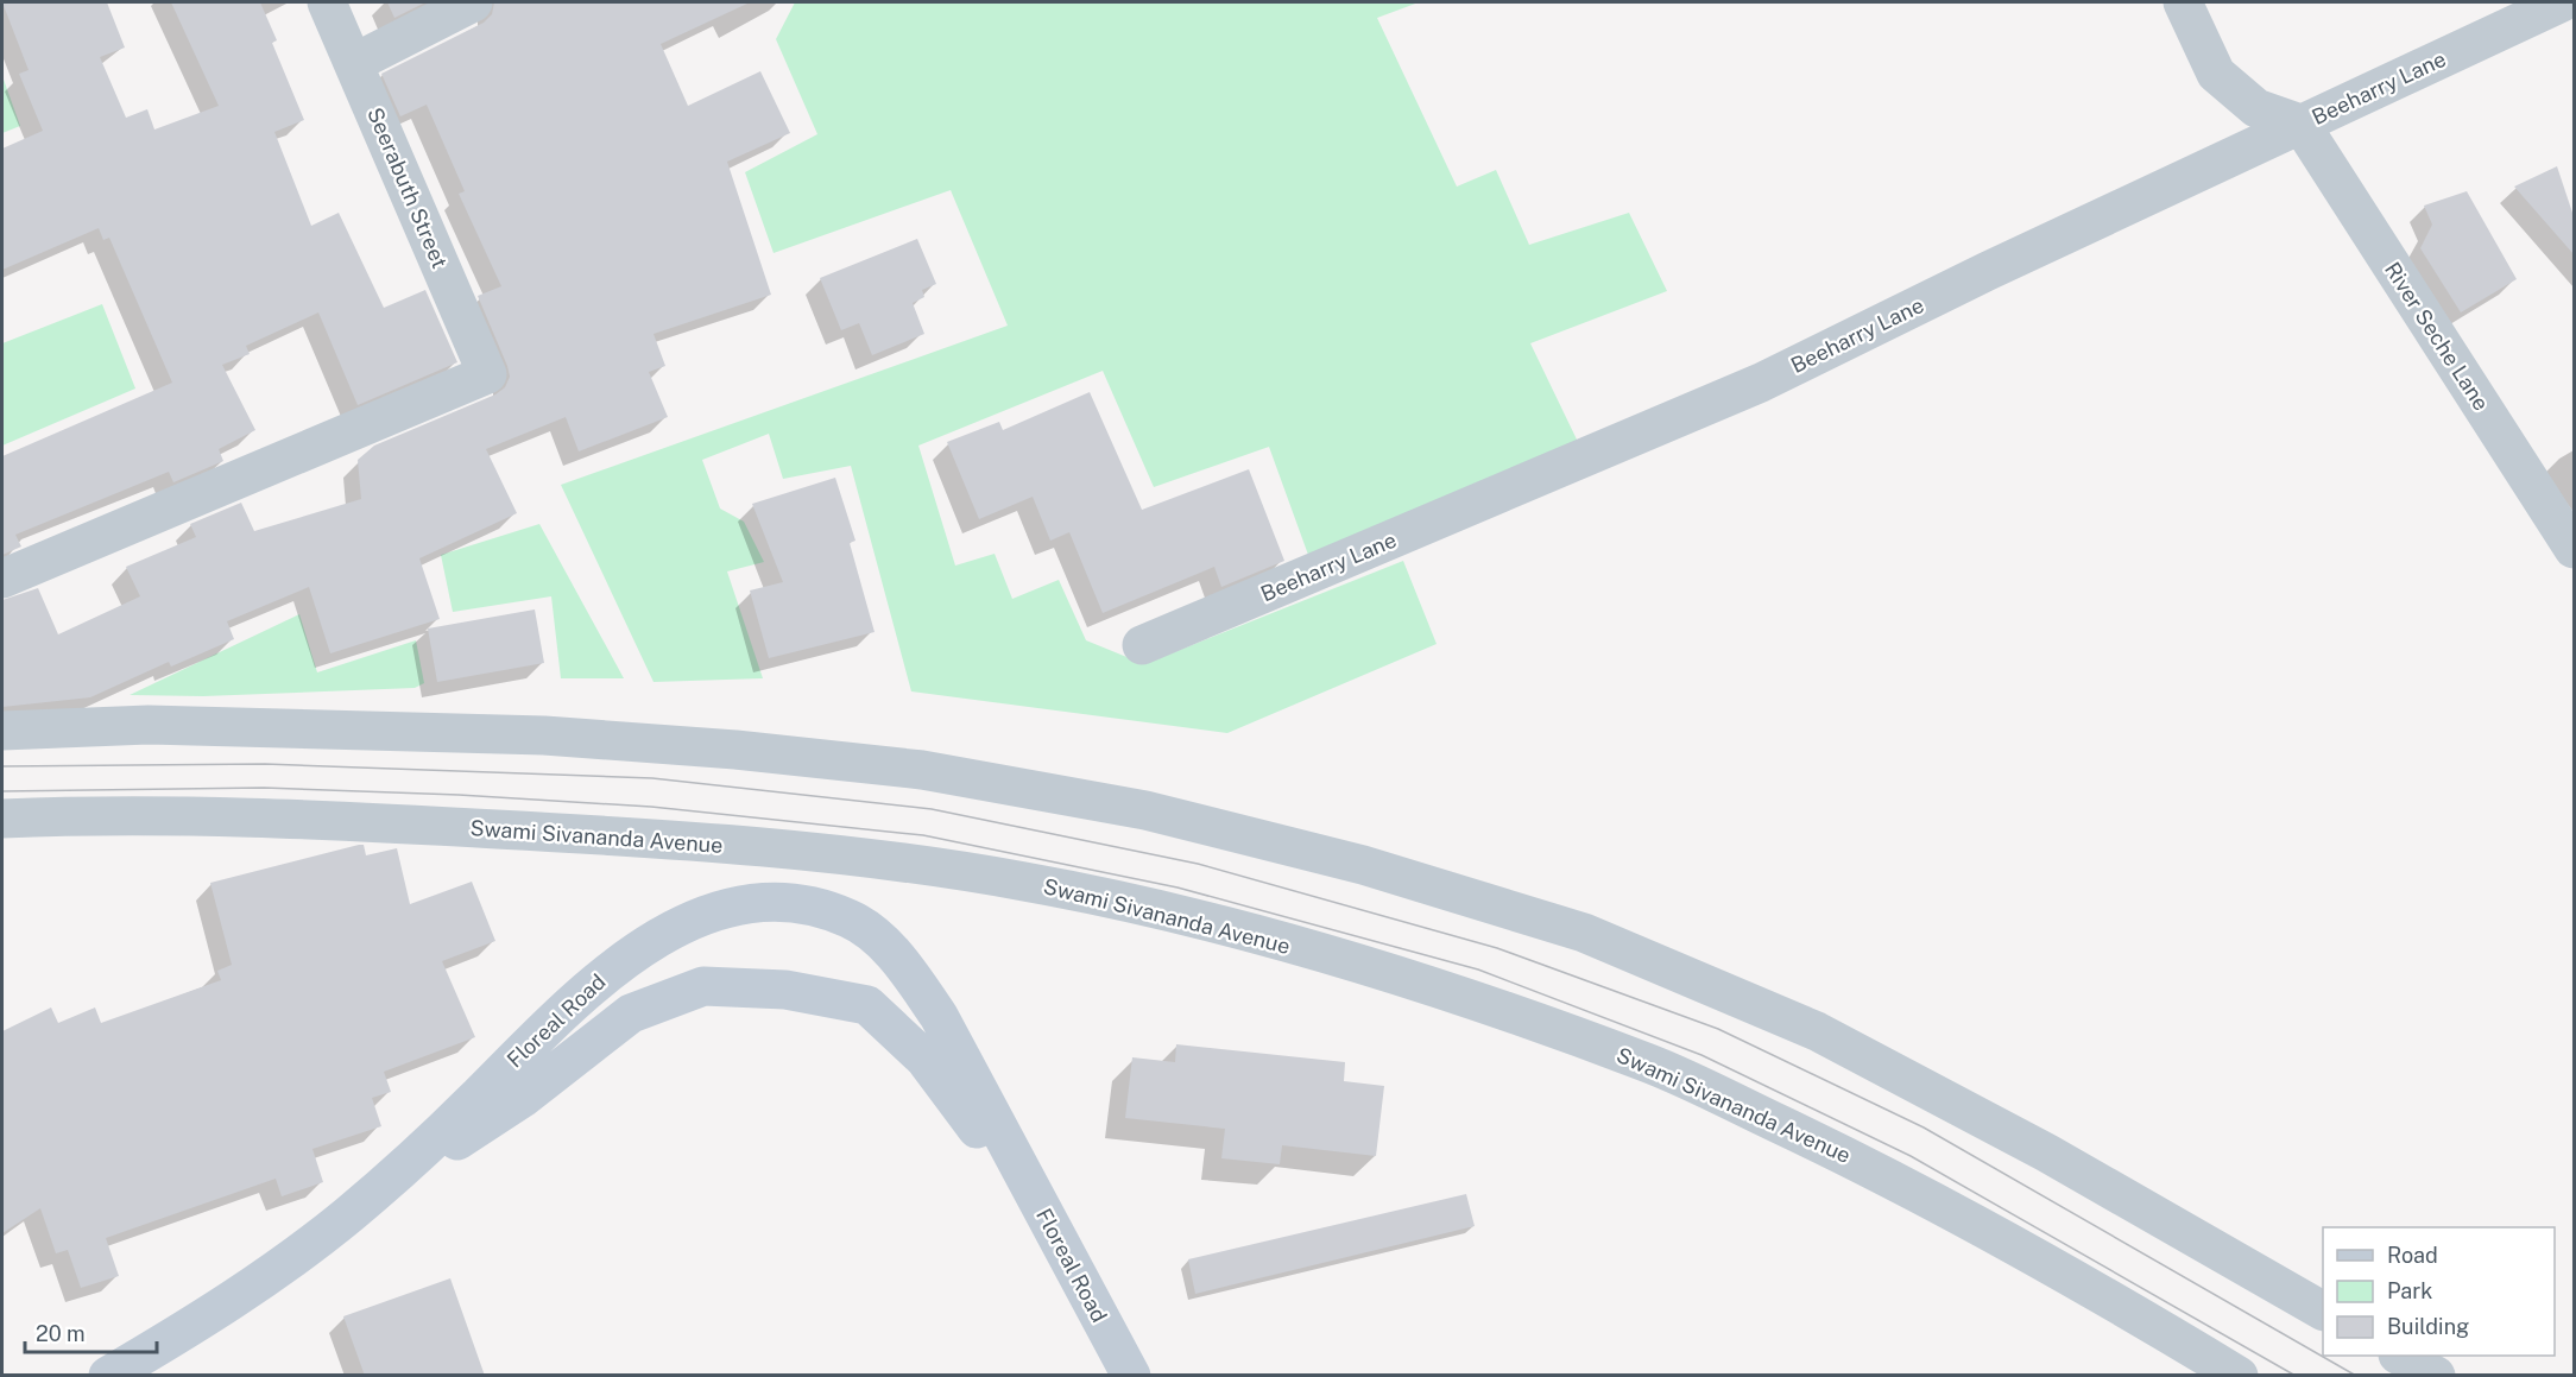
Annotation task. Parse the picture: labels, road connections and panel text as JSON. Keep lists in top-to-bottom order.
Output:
{
  "streets": {
    "main road": ["Floreal Road"],
    "street": [
      "Beeharry Lane",
      "Seerabuth Street",
      "River Seche Lane",
      "Swami Sivananda Avenue"
    ]
  },
  "crossings": [
    ["Beeharry Lane", "River Seche Lane"]
  ],
  "legend": ["Road", "Park", "Building"],
  "scale_bar": "20 m"
}
